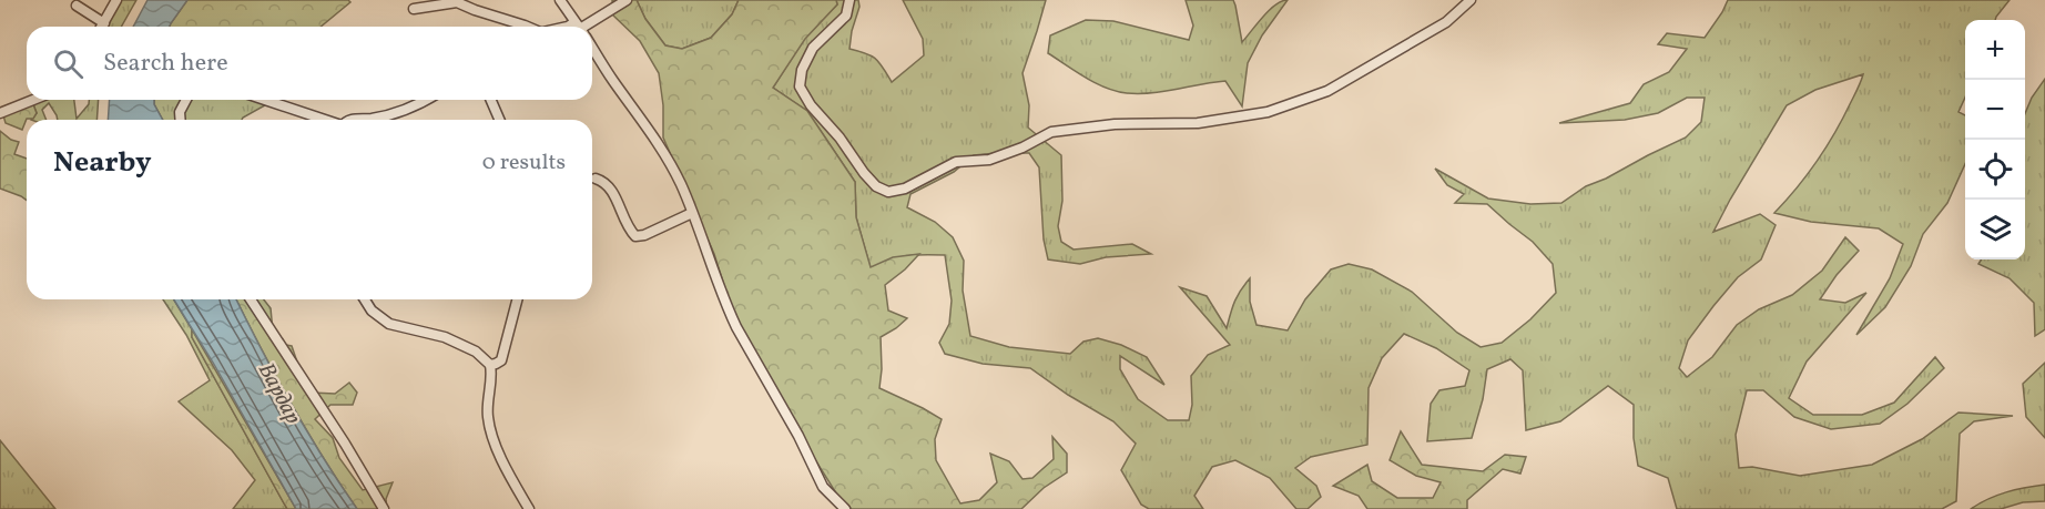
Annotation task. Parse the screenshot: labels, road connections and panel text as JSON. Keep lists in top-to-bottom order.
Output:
{
  "water": ["Вардар"],
  "page": {
    "map_buttons": ["+", "−"],
    "search": "Search here",
    "heading": ["Nearby", "0 results"]
  }
}
